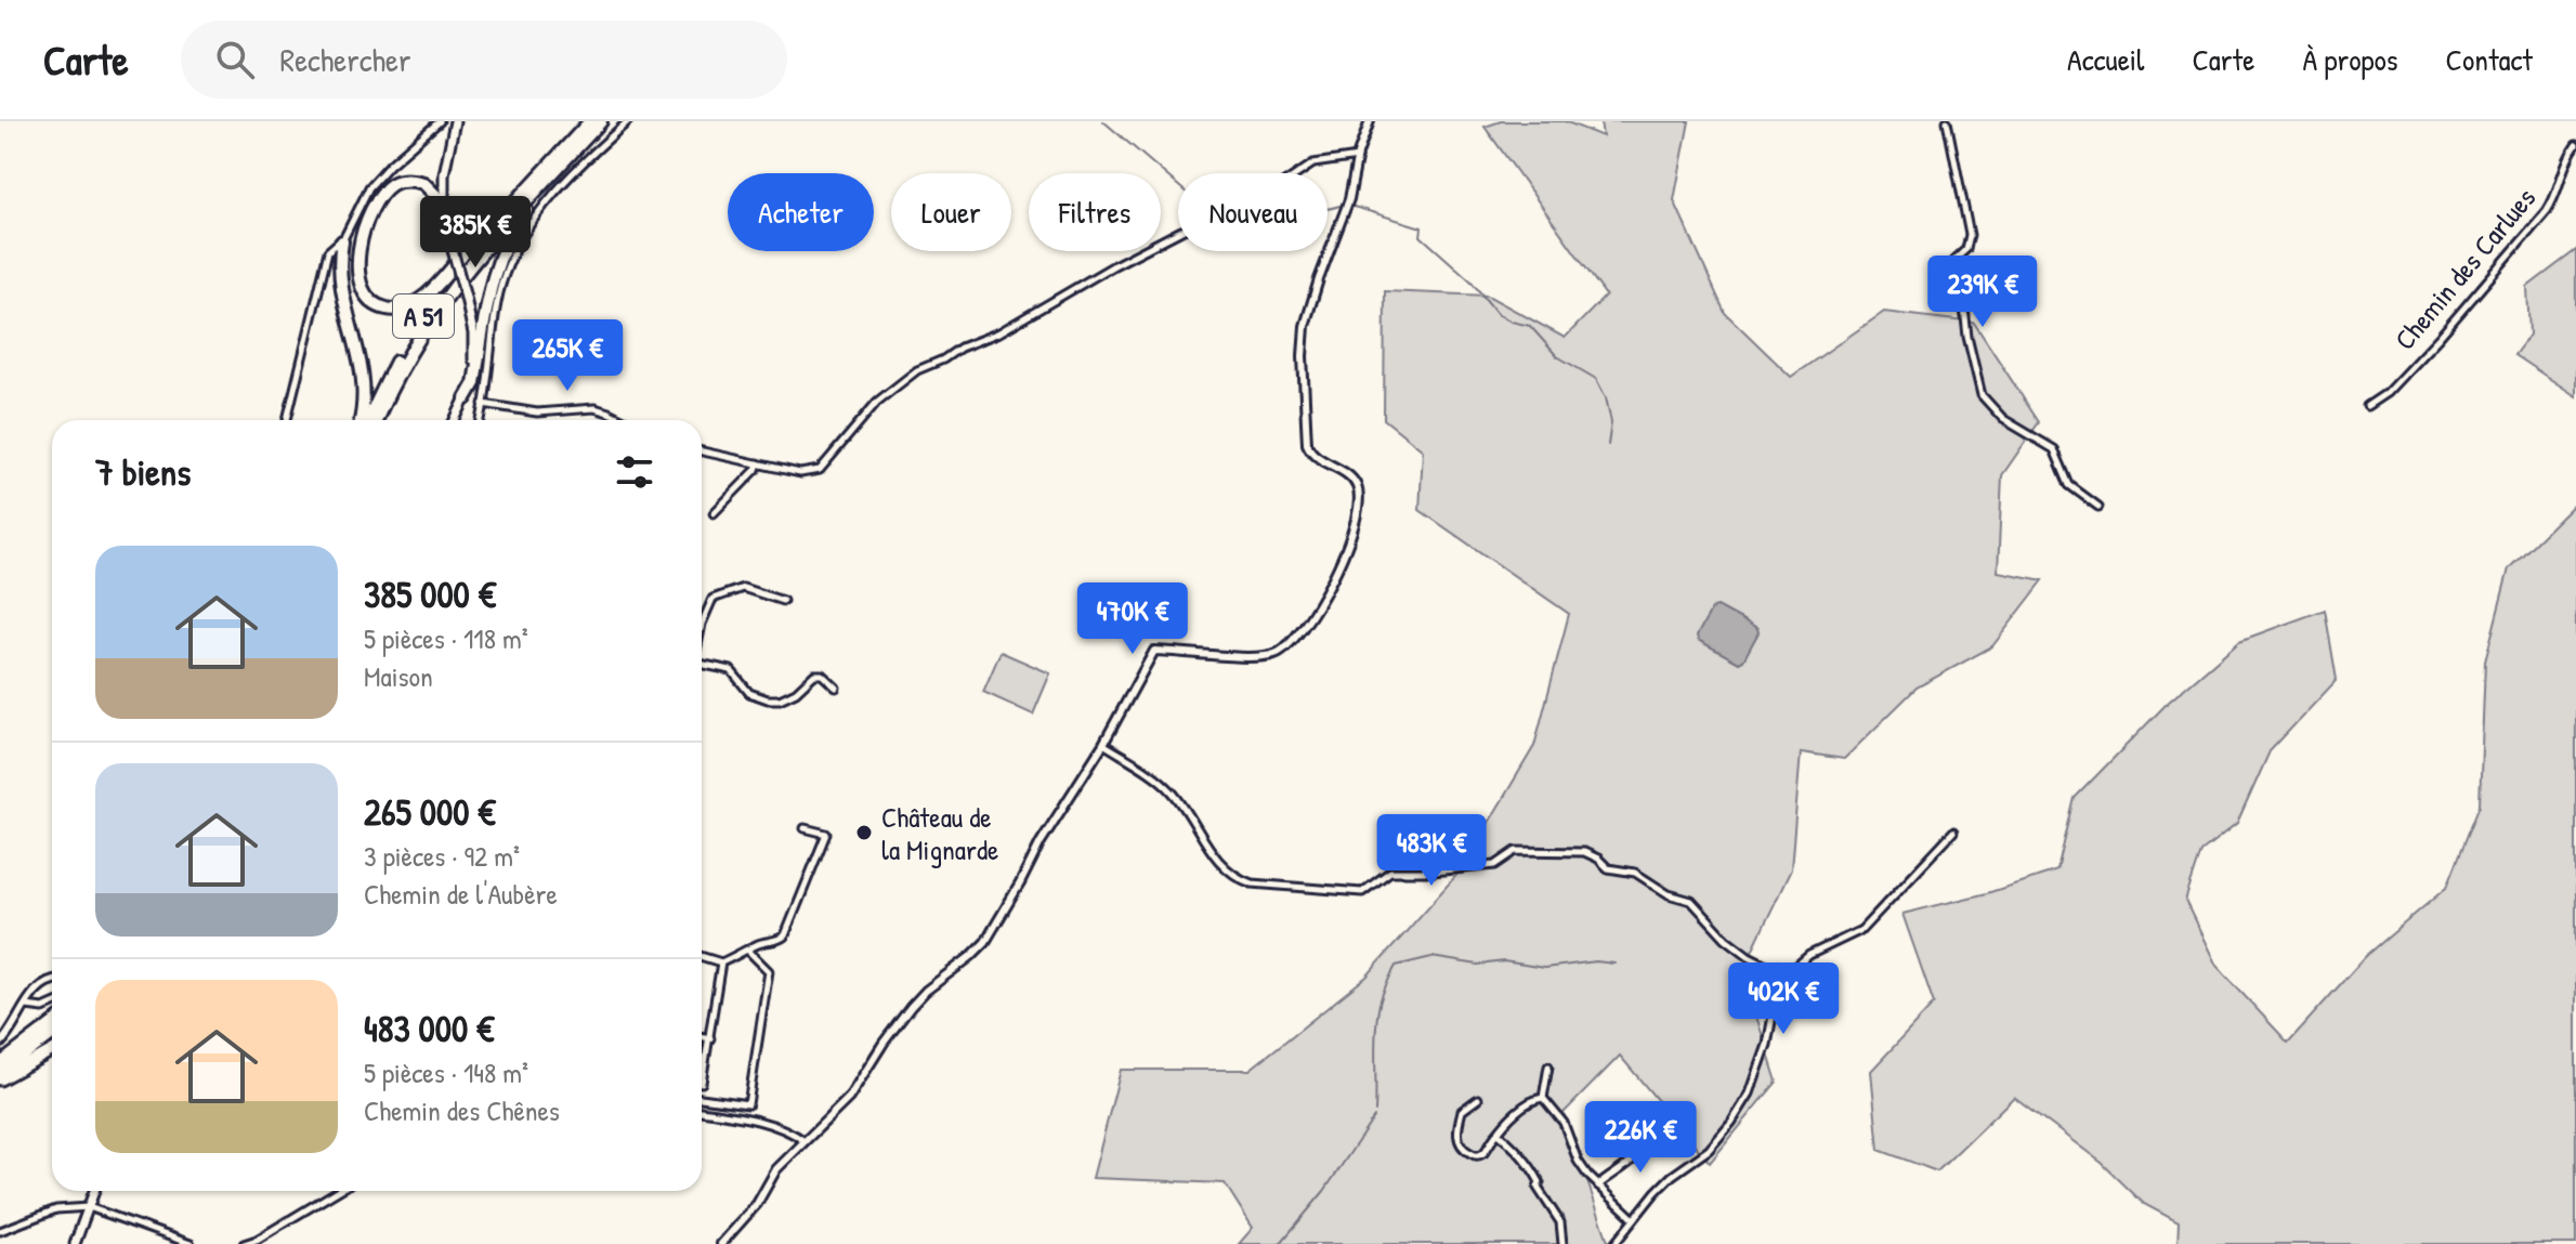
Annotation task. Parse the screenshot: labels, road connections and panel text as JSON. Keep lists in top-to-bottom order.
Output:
{
  "streets": {
    "highway": ["A 51"],
    "street": ["Chemin des Carlues"]
  },
  "places": ["Château de la Mignarde"],
  "page": {
    "header": "Carte",
    "search": "Rechercher",
    "nav": [
      "Accueil",
      "Carte",
      "À propos",
      "Contact"
    ],
    "chip": [
      "Acheter",
      "Louer",
      "Filtres",
      "Nouveau"
    ],
    "price": [
      "385K €",
      "239K €",
      "265K €",
      "470K €",
      "483K €",
      "402K €",
      "226K €"
    ],
    "heading": "7 biens",
    "list": [
      {
        "name": "385 000 €",
        "note": "5 pièces · 118 m² · Maison"
      },
      {
        "name": "265 000 €",
        "note": "3 pièces · 92 m² · Chemin de l'Aubère"
      },
      {
        "name": "483 000 €",
        "note": "5 pièces · 148 m² · Chemin des Chênes"
      }
    ]
  }
}
